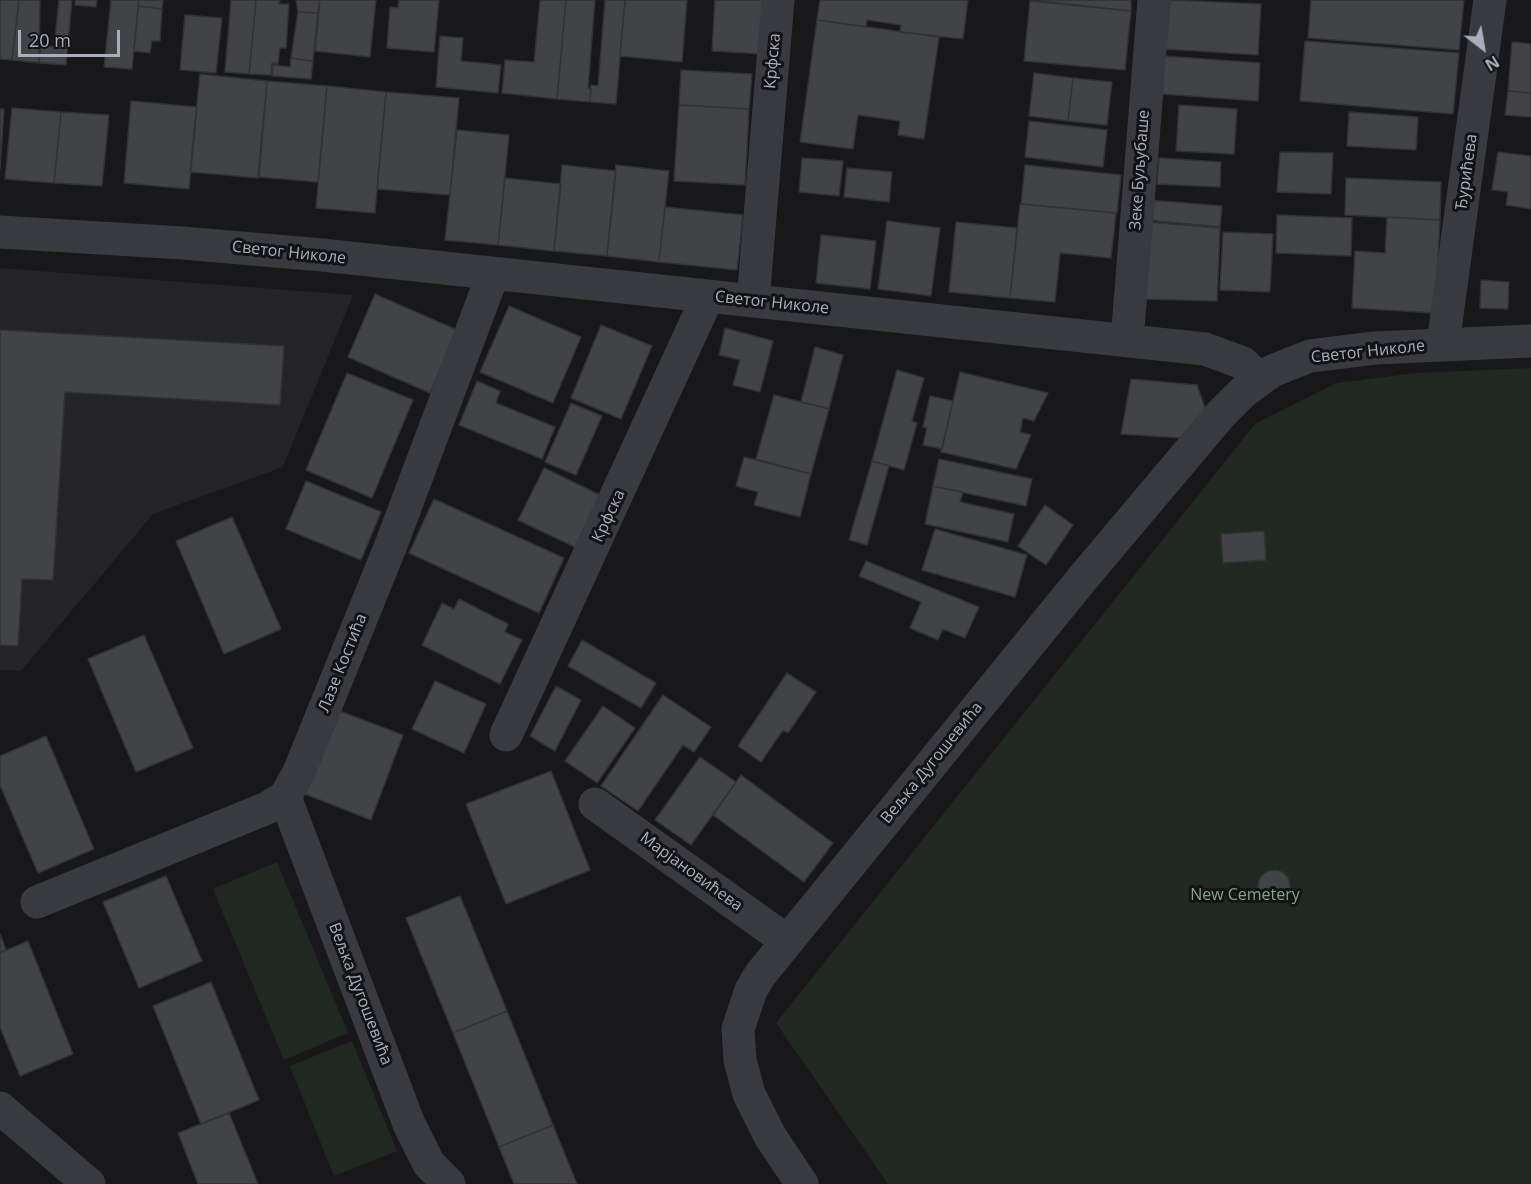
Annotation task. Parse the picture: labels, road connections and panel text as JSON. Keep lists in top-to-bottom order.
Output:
{
  "streets": {
    "street": [
      "Крфска",
      "Зеке Буљубаше",
      "Ђурићева",
      "Светог Николе",
      "Лазе Костића",
      "Вељка Дугошевића",
      "Марјановићева"
    ]
  },
  "crossings": [
    ["Крфска", "Светог Николе"],
    ["Зеке Буљубаше", "Светог Николе"],
    ["Ђурићева", "Светог Николе"],
    ["Светог Николе", "Лазе Костића"],
    ["Светог Николе", "Вељка Дугошевића"],
    ["Лазе Костића", "Вељка Дугошевића"],
    ["Вељка Дугошевића", "Марјановићева"]
  ],
  "parks": ["New Cemetery"],
  "scale_bar": "20 m",
  "north": "bottom right"
}
